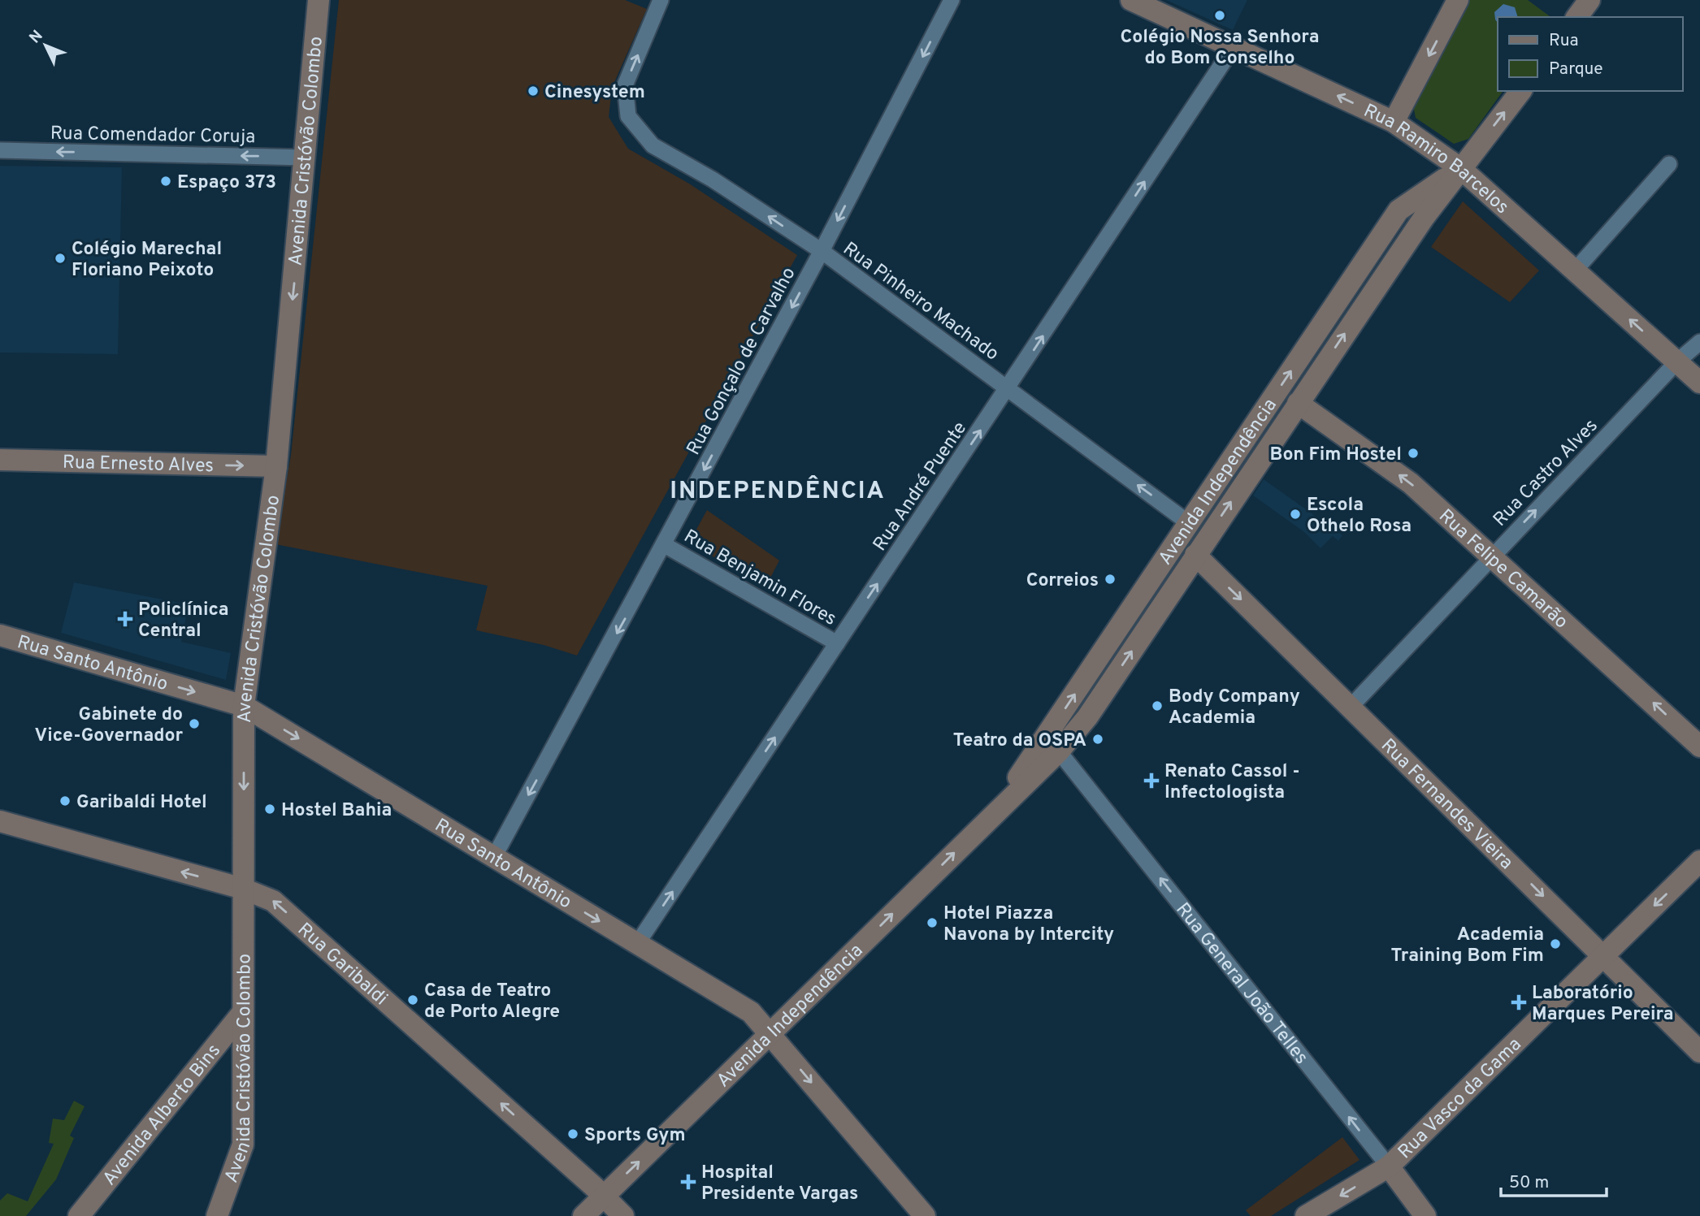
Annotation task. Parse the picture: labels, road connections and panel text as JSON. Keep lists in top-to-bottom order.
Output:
{
  "streets": {
    "street": [
      "Rua Comendador Coruja",
      "Avenida Cristóvão Colombo",
      "Rua Ramiro Barcelos",
      "Rua Pinheiro Machado",
      "Rua Gonçalo de Carvalho",
      "Rua Ernesto Alves",
      "Rua Castro Alves",
      "Avenida Independência",
      "Rua André Puente",
      "Rua Felipe Camarão",
      "Rua Benjamin Flores",
      "Rua Santo Antônio",
      "Rua Fernandes Vieira",
      "Rua Garibaldi",
      "Rua General João Telles",
      "Rua Vasco da Gama",
      "Avenida Alberto Bins"
    ]
  },
  "crossings": [
    ["Rua Comendador Coruja", "Avenida Cristóvão Colombo"],
    ["Avenida Cristóvão Colombo", "Rua Ernesto Alves"],
    ["Avenida Cristóvão Colombo", "Rua Santo Antônio"],
    ["Avenida Cristóvão Colombo", "Rua Garibaldi"],
    ["Avenida Cristóvão Colombo", "Avenida Alberto Bins"],
    ["Rua Ramiro Barcelos", "Rua Castro Alves"],
    ["Rua Ramiro Barcelos", "Avenida Independência"],
    ["Rua Ramiro Barcelos", "Rua André Puente"],
    ["Rua Pinheiro Machado", "Rua Gonçalo de Carvalho"],
    ["Rua Pinheiro Machado", "Avenida Independência"],
    ["Rua Pinheiro Machado", "Rua André Puente"],
    ["Rua Gonçalo de Carvalho", "Rua Benjamin Flores"],
    ["Rua Gonçalo de Carvalho", "Rua Santo Antônio"],
    ["Rua Castro Alves", "Rua Felipe Camarão"],
    ["Rua Castro Alves", "Rua Fernandes Vieira"],
    ["Avenida Independência", "Rua Felipe Camarão"],
    ["Avenida Independência", "Rua Santo Antônio"],
    ["Avenida Independência", "Rua Fernandes Vieira"],
    ["Avenida Independência", "Rua Garibaldi"],
    ["Avenida Independência", "Rua General João Telles"],
    ["Rua André Puente", "Rua Benjamin Flores"],
    ["Rua André Puente", "Rua Santo Antônio"],
    ["Rua Fernandes Vieira", "Rua Vasco da Gama"],
    ["Rua General João Telles", "Rua Vasco da Gama"]
  ],
  "one_way": [
    "Rua Comendador Coruja",
    "Avenida Cristóvão Colombo",
    "Rua Ramiro Barcelos",
    "Rua Pinheiro Machado",
    "Rua Gonçalo de Carvalho",
    "Rua Ernesto Alves",
    "Rua Castro Alves",
    "Avenida Independência",
    "Rua André Puente",
    "Rua Felipe Camarão",
    "Rua Santo Antônio",
    "Rua Fernandes Vieira",
    "Rua Garibaldi",
    "Rua General João Telles",
    "Rua Vasco da Gama"
  ],
  "districts": ["INDEPENDÊNCIA"],
  "places": {
    "other": [
      "Colégio Nossa Senhora do Bom Conselho",
      "Cinesystem",
      "Espaço 373",
      "Colégio Marechal Floriano Peixoto",
      "Bon Fim Hostel",
      "Escola Othelo Rosa",
      "Correios",
      "Body Company Academia",
      "Gabinete do Vice-Governador",
      "Teatro da OSPA",
      "Garibaldi Hotel",
      "Hostel Bahia",
      "Hotel Piazza Navona by Intercity",
      "Academia Training Bom Fim",
      "Casa de Teatro de Porto Alegre",
      "Sports Gym"
    ],
    "health": [
      "Policlínica Central",
      "Renato Cassol - Infectologista",
      "Laboratório Marques Pereira",
      "Hospital Presidente Vargas"
    ]
  },
  "legend": ["Rua", "Parque"],
  "scale_bar": "50 m",
  "north": "top left"
}
